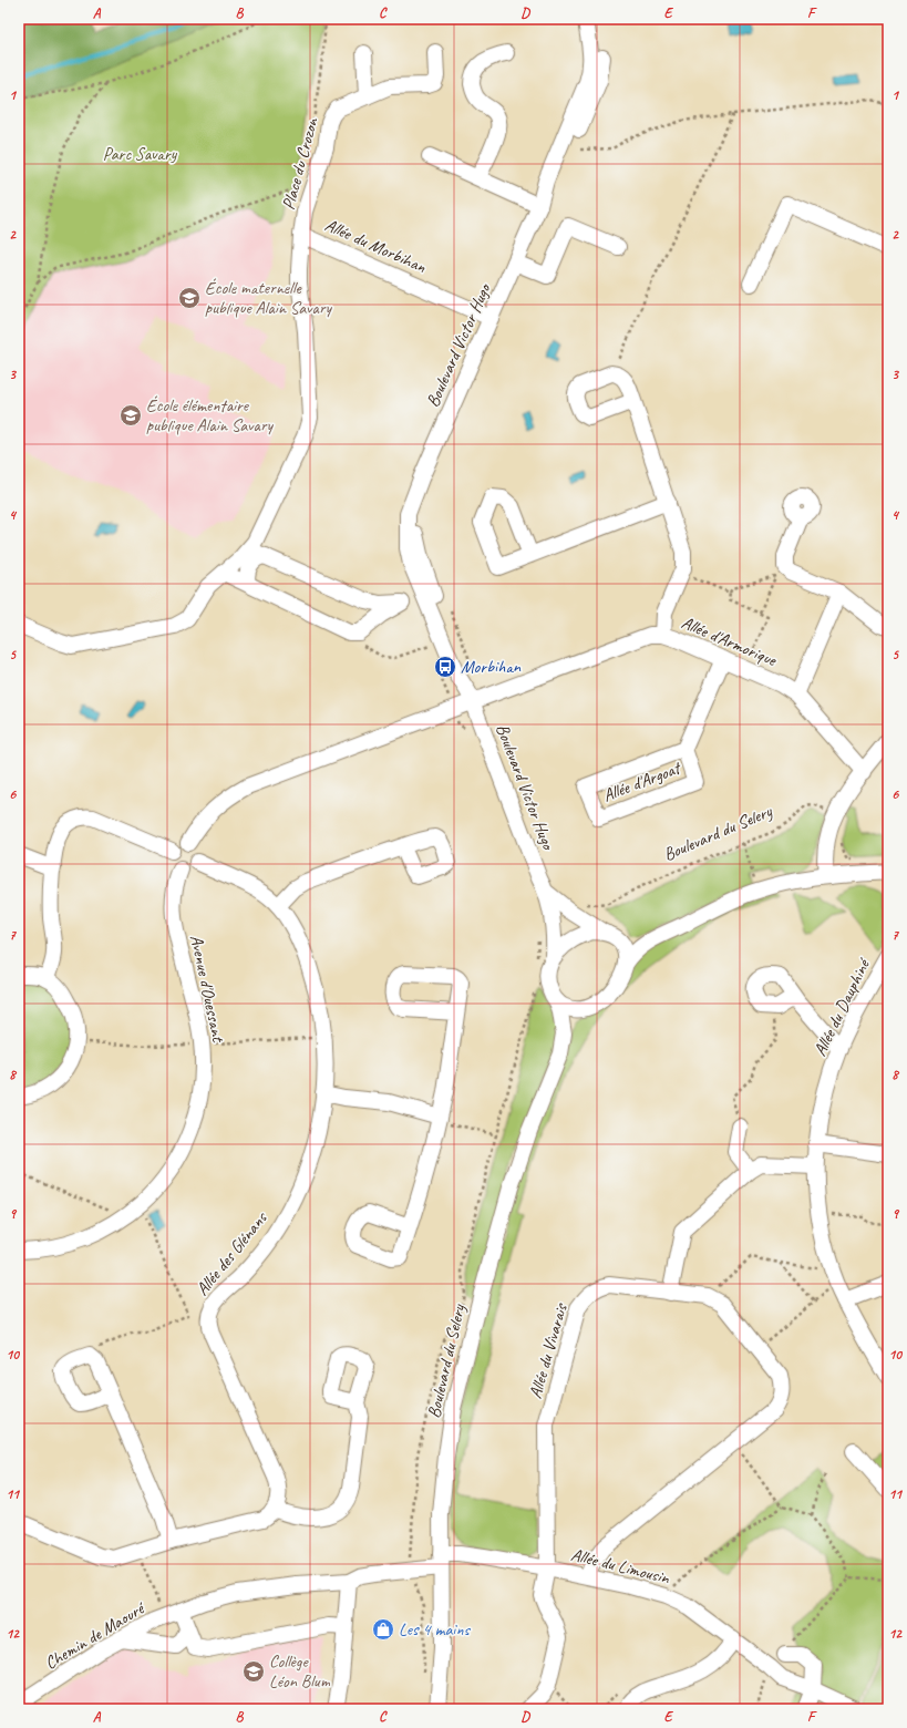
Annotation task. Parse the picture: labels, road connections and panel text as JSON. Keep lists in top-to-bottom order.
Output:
{
  "streets": {
    "street": [
      "Place du Crozon",
      "Allée du Morbihan",
      "Boulevard Victor Hugo",
      "Allée d'Armorique",
      "Allée d'Argoat",
      "Boulevard du Selery",
      "Avenue d'Ouessant",
      "Allée du Dauphiné",
      "Allée des Glénans",
      "Allée du Vivarais",
      "Allée du Limousin",
      "Chemin de Maouré"
    ]
  },
  "crossings": [
    ["Place du Crozon", "Allée du Morbihan"],
    ["Allée du Morbihan", "Boulevard Victor Hugo"],
    ["Boulevard Victor Hugo", "Allée d'Armorique"],
    ["Boulevard Victor Hugo", "Boulevard du Selery"],
    ["Allée d'Armorique", "Allée d'Argoat"],
    ["Boulevard du Selery", "Allée du Limousin"],
    ["Boulevard du Selery", "Chemin de Maouré"],
    ["Avenue d'Ouessant", "Allée des Glénans"],
    ["Allée du Vivarais", "Allée du Limousin"],
    ["Allée du Limousin", "Chemin de Maouré"]
  ],
  "parks": ["Parc Savary"],
  "places": {
    "school or university": ["École maternelle publique Alain Savary", "École élémentaire publique Alain Savary", "Collège Léon Blum"],
    "bus stop": ["Morbihan"],
    "shop": ["Les 4 mains"]
  },
  "grid": {
    "columns": [
      "A",
      "B",
      "C",
      "D",
      "E",
      "F"
    ],
    "rows": [
      "1",
      "2",
      "3",
      "4",
      "5",
      "6",
      "7",
      "8",
      "9",
      "10",
      "11",
      "12"
    ]
  }
}
